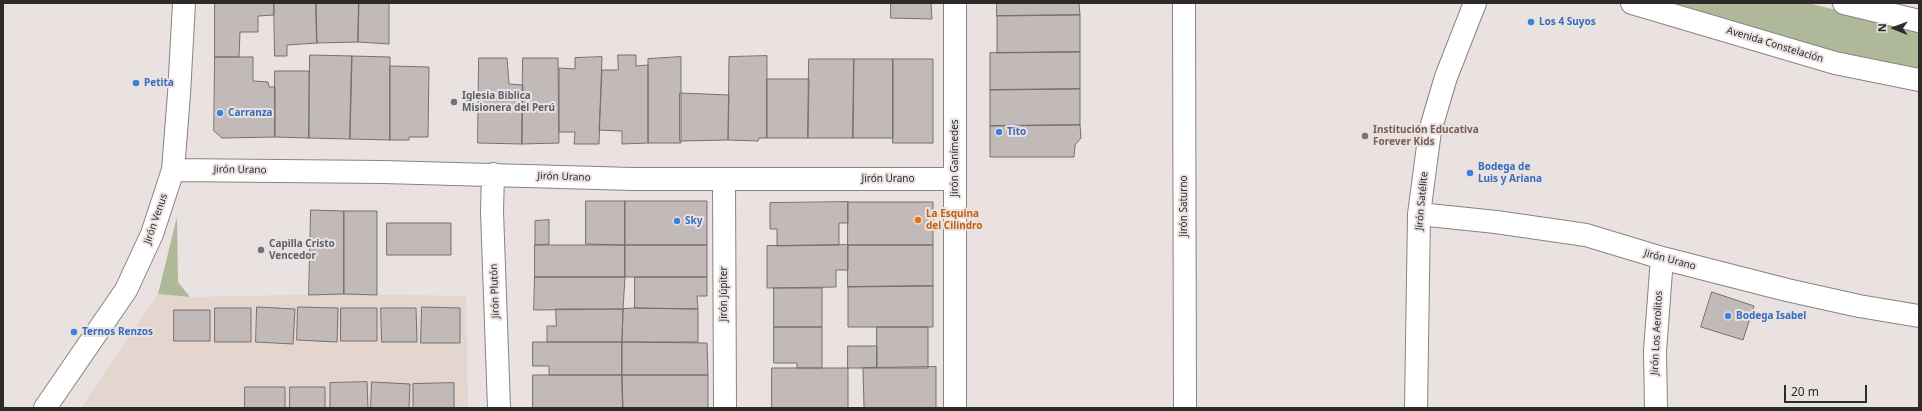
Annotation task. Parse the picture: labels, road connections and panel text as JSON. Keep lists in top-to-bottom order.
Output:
{
  "streets": {
    "street": [
      "Avenida Constelación",
      "Jirón Ganímedes",
      "Jirón Urano",
      "Jirón Satélite",
      "Jirón Saturno",
      "Jirón Venus",
      "Jirón Plutón",
      "Jirón Júpiter",
      "Jirón Los Aerolitos"
    ]
  },
  "crossings": [
    ["Jirón Ganímedes", "Jirón Urano"],
    ["Jirón Urano", "Jirón Satélite"],
    ["Jirón Urano", "Jirón Venus"],
    ["Jirón Urano", "Jirón Plutón"],
    ["Jirón Urano", "Jirón Júpiter"],
    ["Jirón Urano", "Jirón Los Aerolitos"]
  ],
  "places": [
    "Los 4 Suyos",
    "Petita",
    "Iglesia Biblica Misionera del Perú",
    "Carranza",
    "Tito",
    "Institución Educativa Forever Kids",
    "Bodega de Luis y Ariana",
    "La Esquina del Cilindro",
    "Sky",
    "Capilla Cristo Vencedor",
    "Bodega Isabel",
    "Ternos Renzos"
  ],
  "scale_bar": "20 m",
  "north": "left"
}
